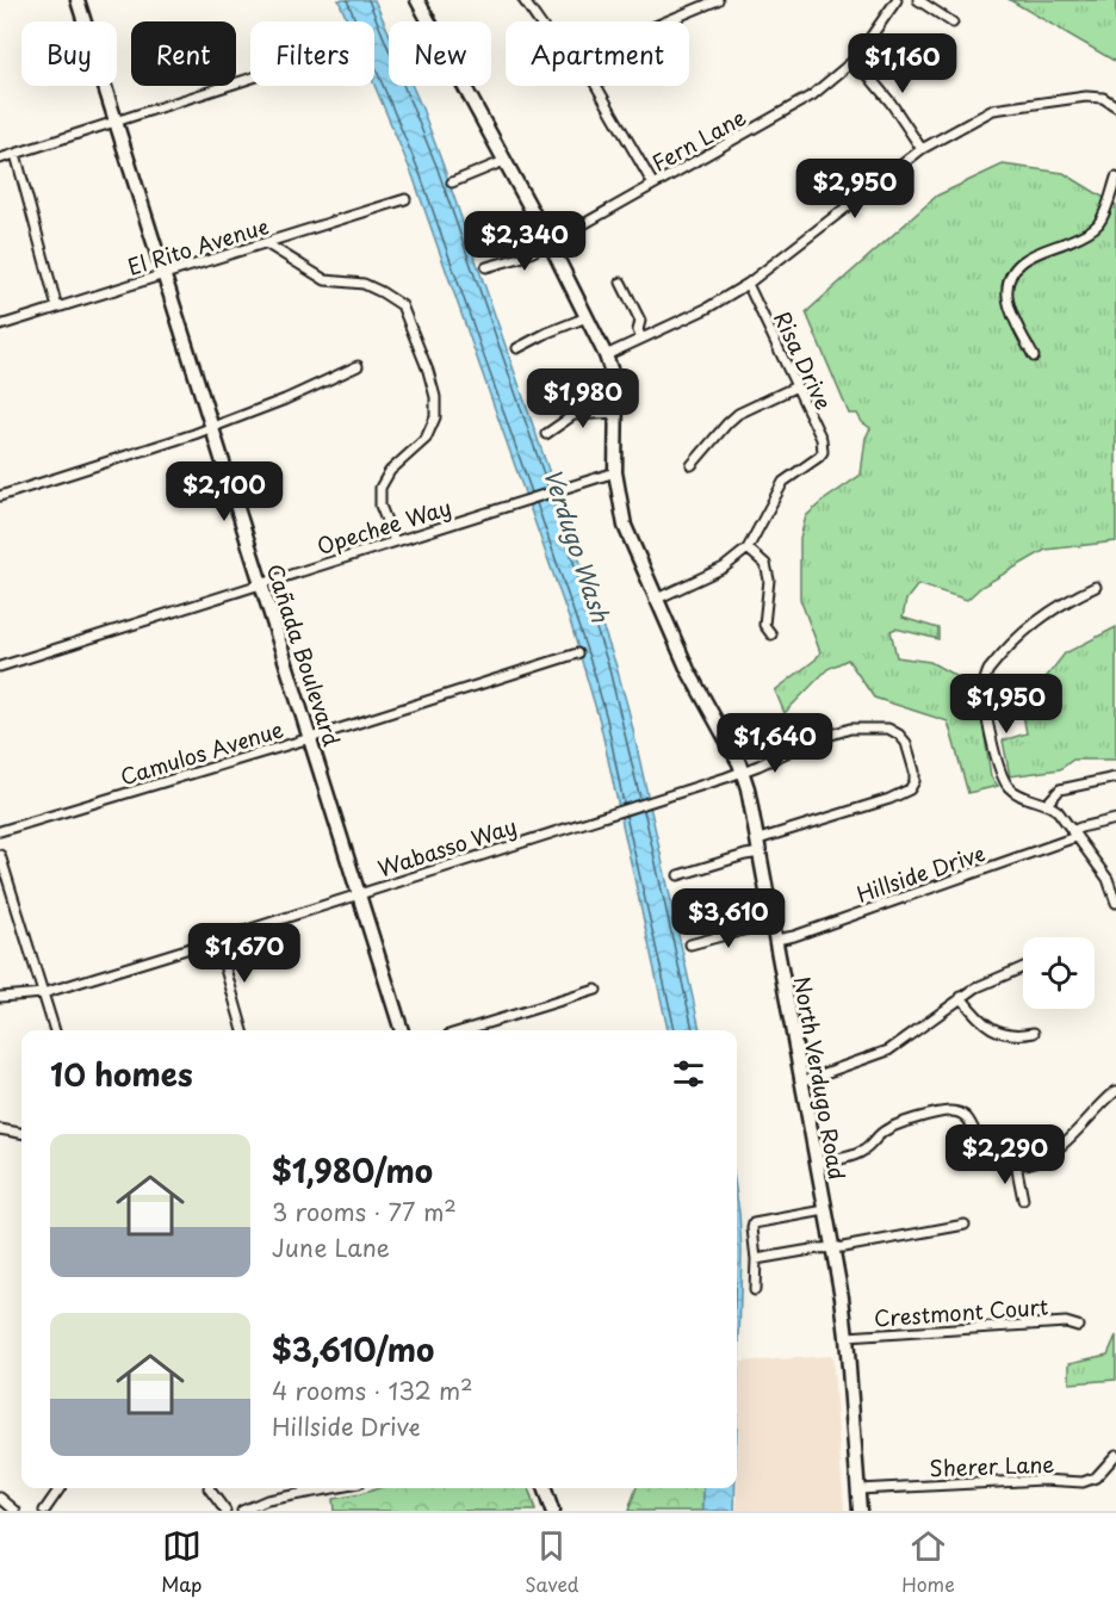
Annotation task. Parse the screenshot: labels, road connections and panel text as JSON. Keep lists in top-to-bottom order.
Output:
{
  "streets": {
    "main road": ["Cañada Boulevard", "North Verdugo Road"],
    "street": [
      "Fern Lane",
      "El Rito Avenue",
      "Risa Drive",
      "Opechee Way",
      "Camulos Avenue",
      "Wabasso Way",
      "Hillside Drive",
      "Crestmont Court",
      "Sherer Lane"
    ]
  },
  "crossings": [
    ["Fern Lane", "North Verdugo Road"],
    ["El Rito Avenue", "Cañada Boulevard"],
    ["Opechee Way", "Cañada Boulevard"],
    ["Opechee Way", "North Verdugo Road"],
    ["Cañada Boulevard", "Camulos Avenue"],
    ["Cañada Boulevard", "Wabasso Way"],
    ["Wabasso Way", "North Verdugo Road"],
    ["Hillside Drive", "North Verdugo Road"],
    ["North Verdugo Road", "Crestmont Court"],
    ["North Verdugo Road", "Sherer Lane"]
  ],
  "water": ["Verdugo Wash"],
  "page": {
    "chip": [
      "Buy",
      "Rent",
      "Filters",
      "New",
      "Apartment"
    ],
    "price": [
      "$1,160",
      "$2,950",
      "$2,340",
      "$1,980",
      "$2,100",
      "$1,950",
      "$1,640",
      "$3,610",
      "$1,670",
      "$2,290"
    ],
    "heading": "10 homes",
    "list": [
      {
        "name": "$1,980/mo",
        "note": "3 rooms · 77 m² · June Lane"
      },
      {
        "name": "$3,610/mo",
        "note": "4 rooms · 132 m² · Hillside Drive"
      }
    ],
    "tabs": ["Map", "Saved", "Home"]
  }
}
